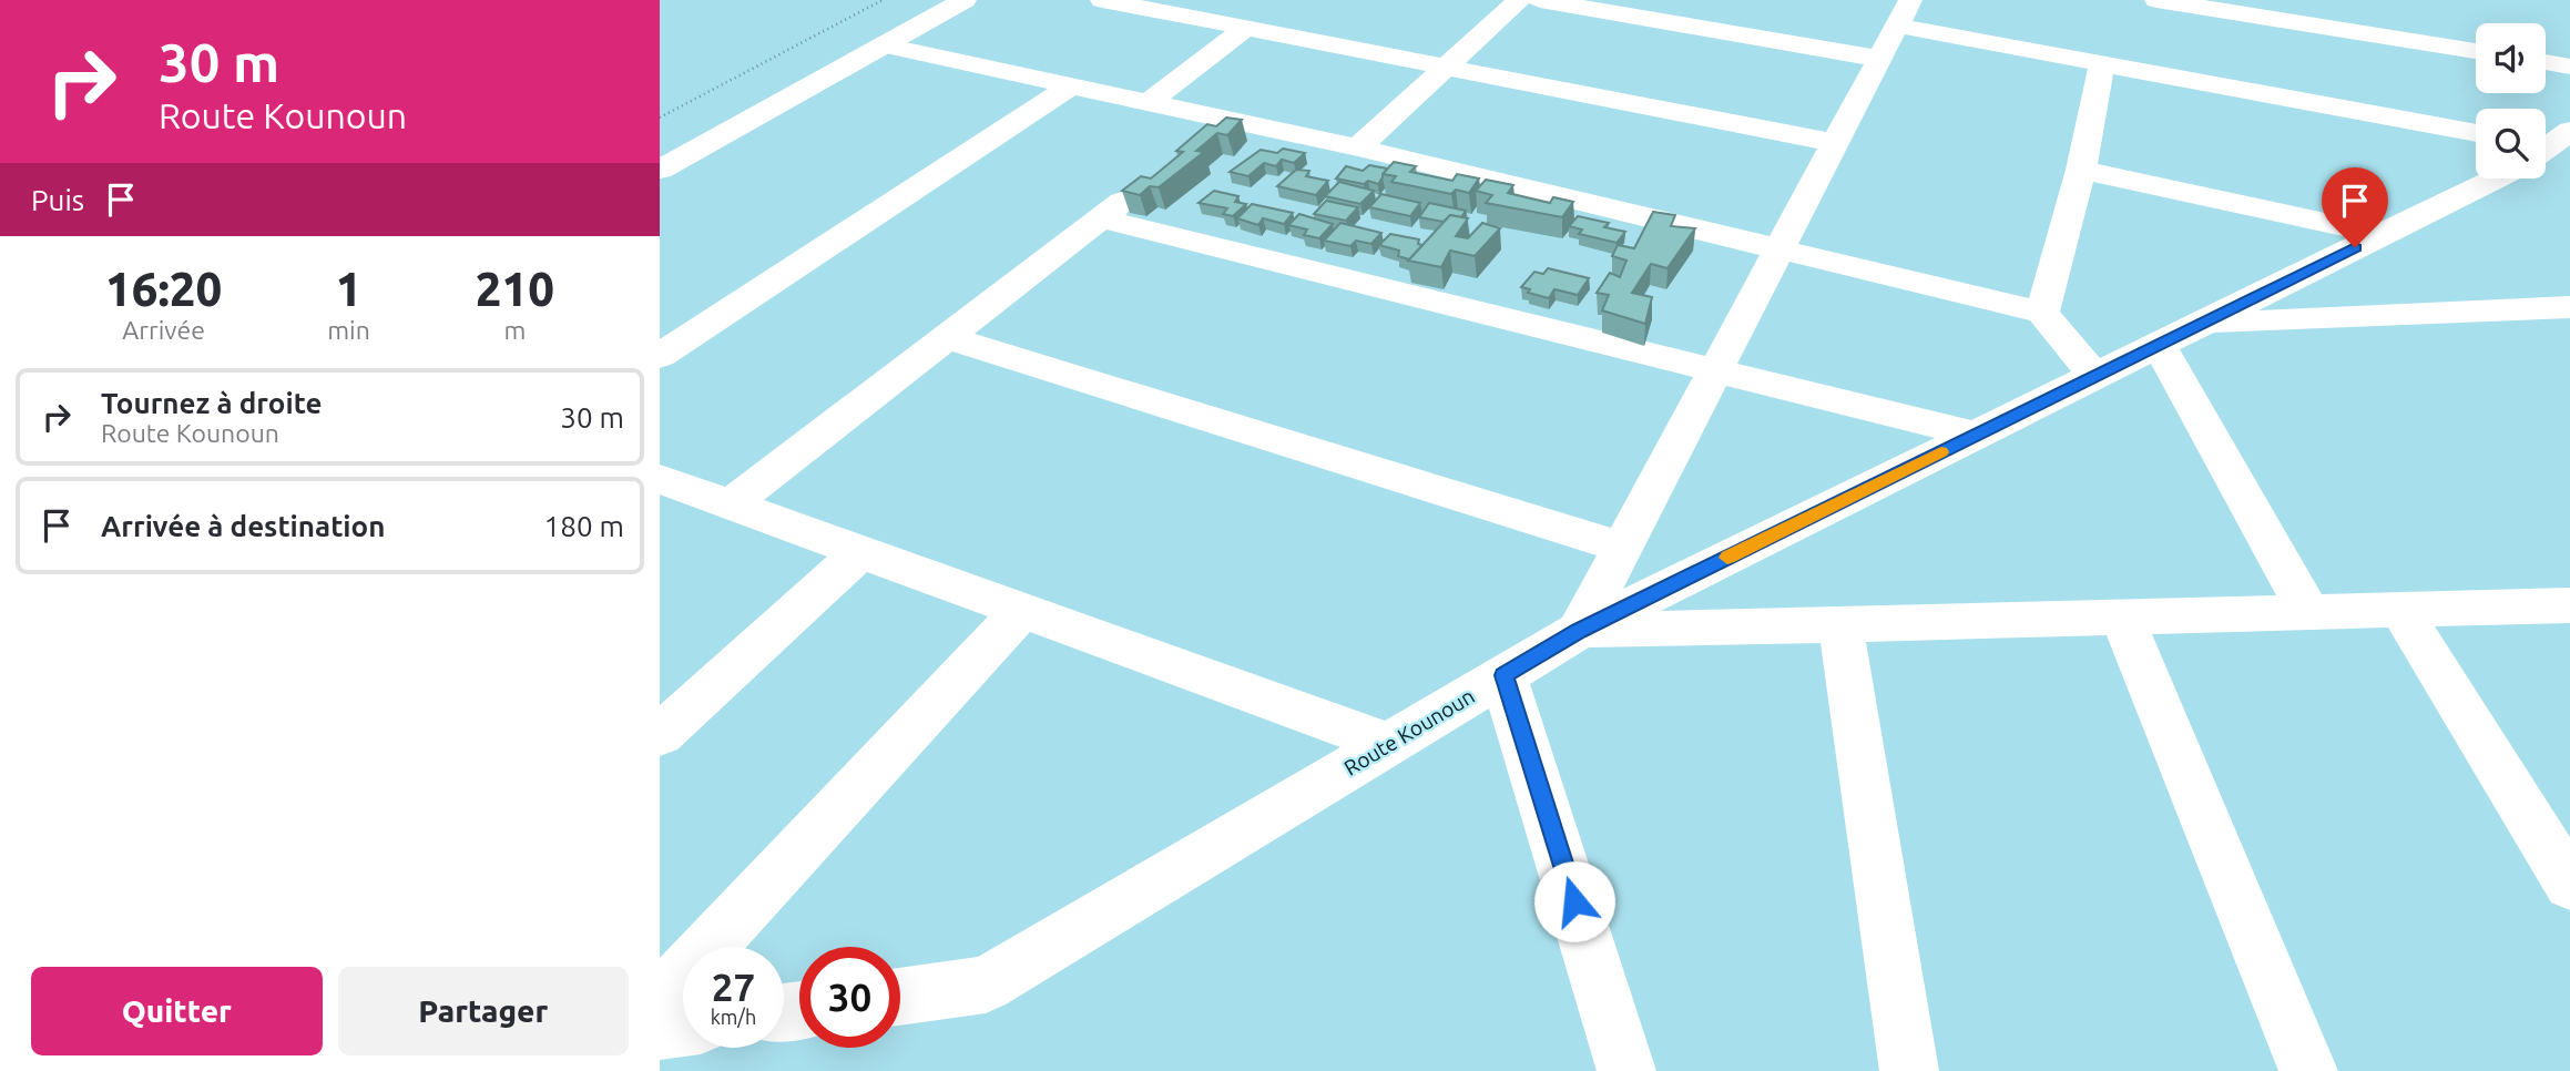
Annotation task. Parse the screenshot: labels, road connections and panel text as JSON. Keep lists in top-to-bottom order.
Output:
{
  "streets": {
    "street": ["Route Kounoun"]
  },
  "page": {
    "turn": ["30 m", "Route Kounoun"],
    "then": "Puis",
    "eta": [
      "16:20",
      "Arrivée",
      "1",
      "min",
      "210",
      "m"
    ],
    "list": [
      {
        "name": "Tournez à droite",
        "note": "Route Kounoun",
        "value": "30 m"
      },
      {
        "name": "Arrivée à destination",
        "value": "180 m"
      }
    ],
    "speed": "27 km/h",
    "limit": "30",
    "buttons": ["Quitter", "Partager"]
  }
}
